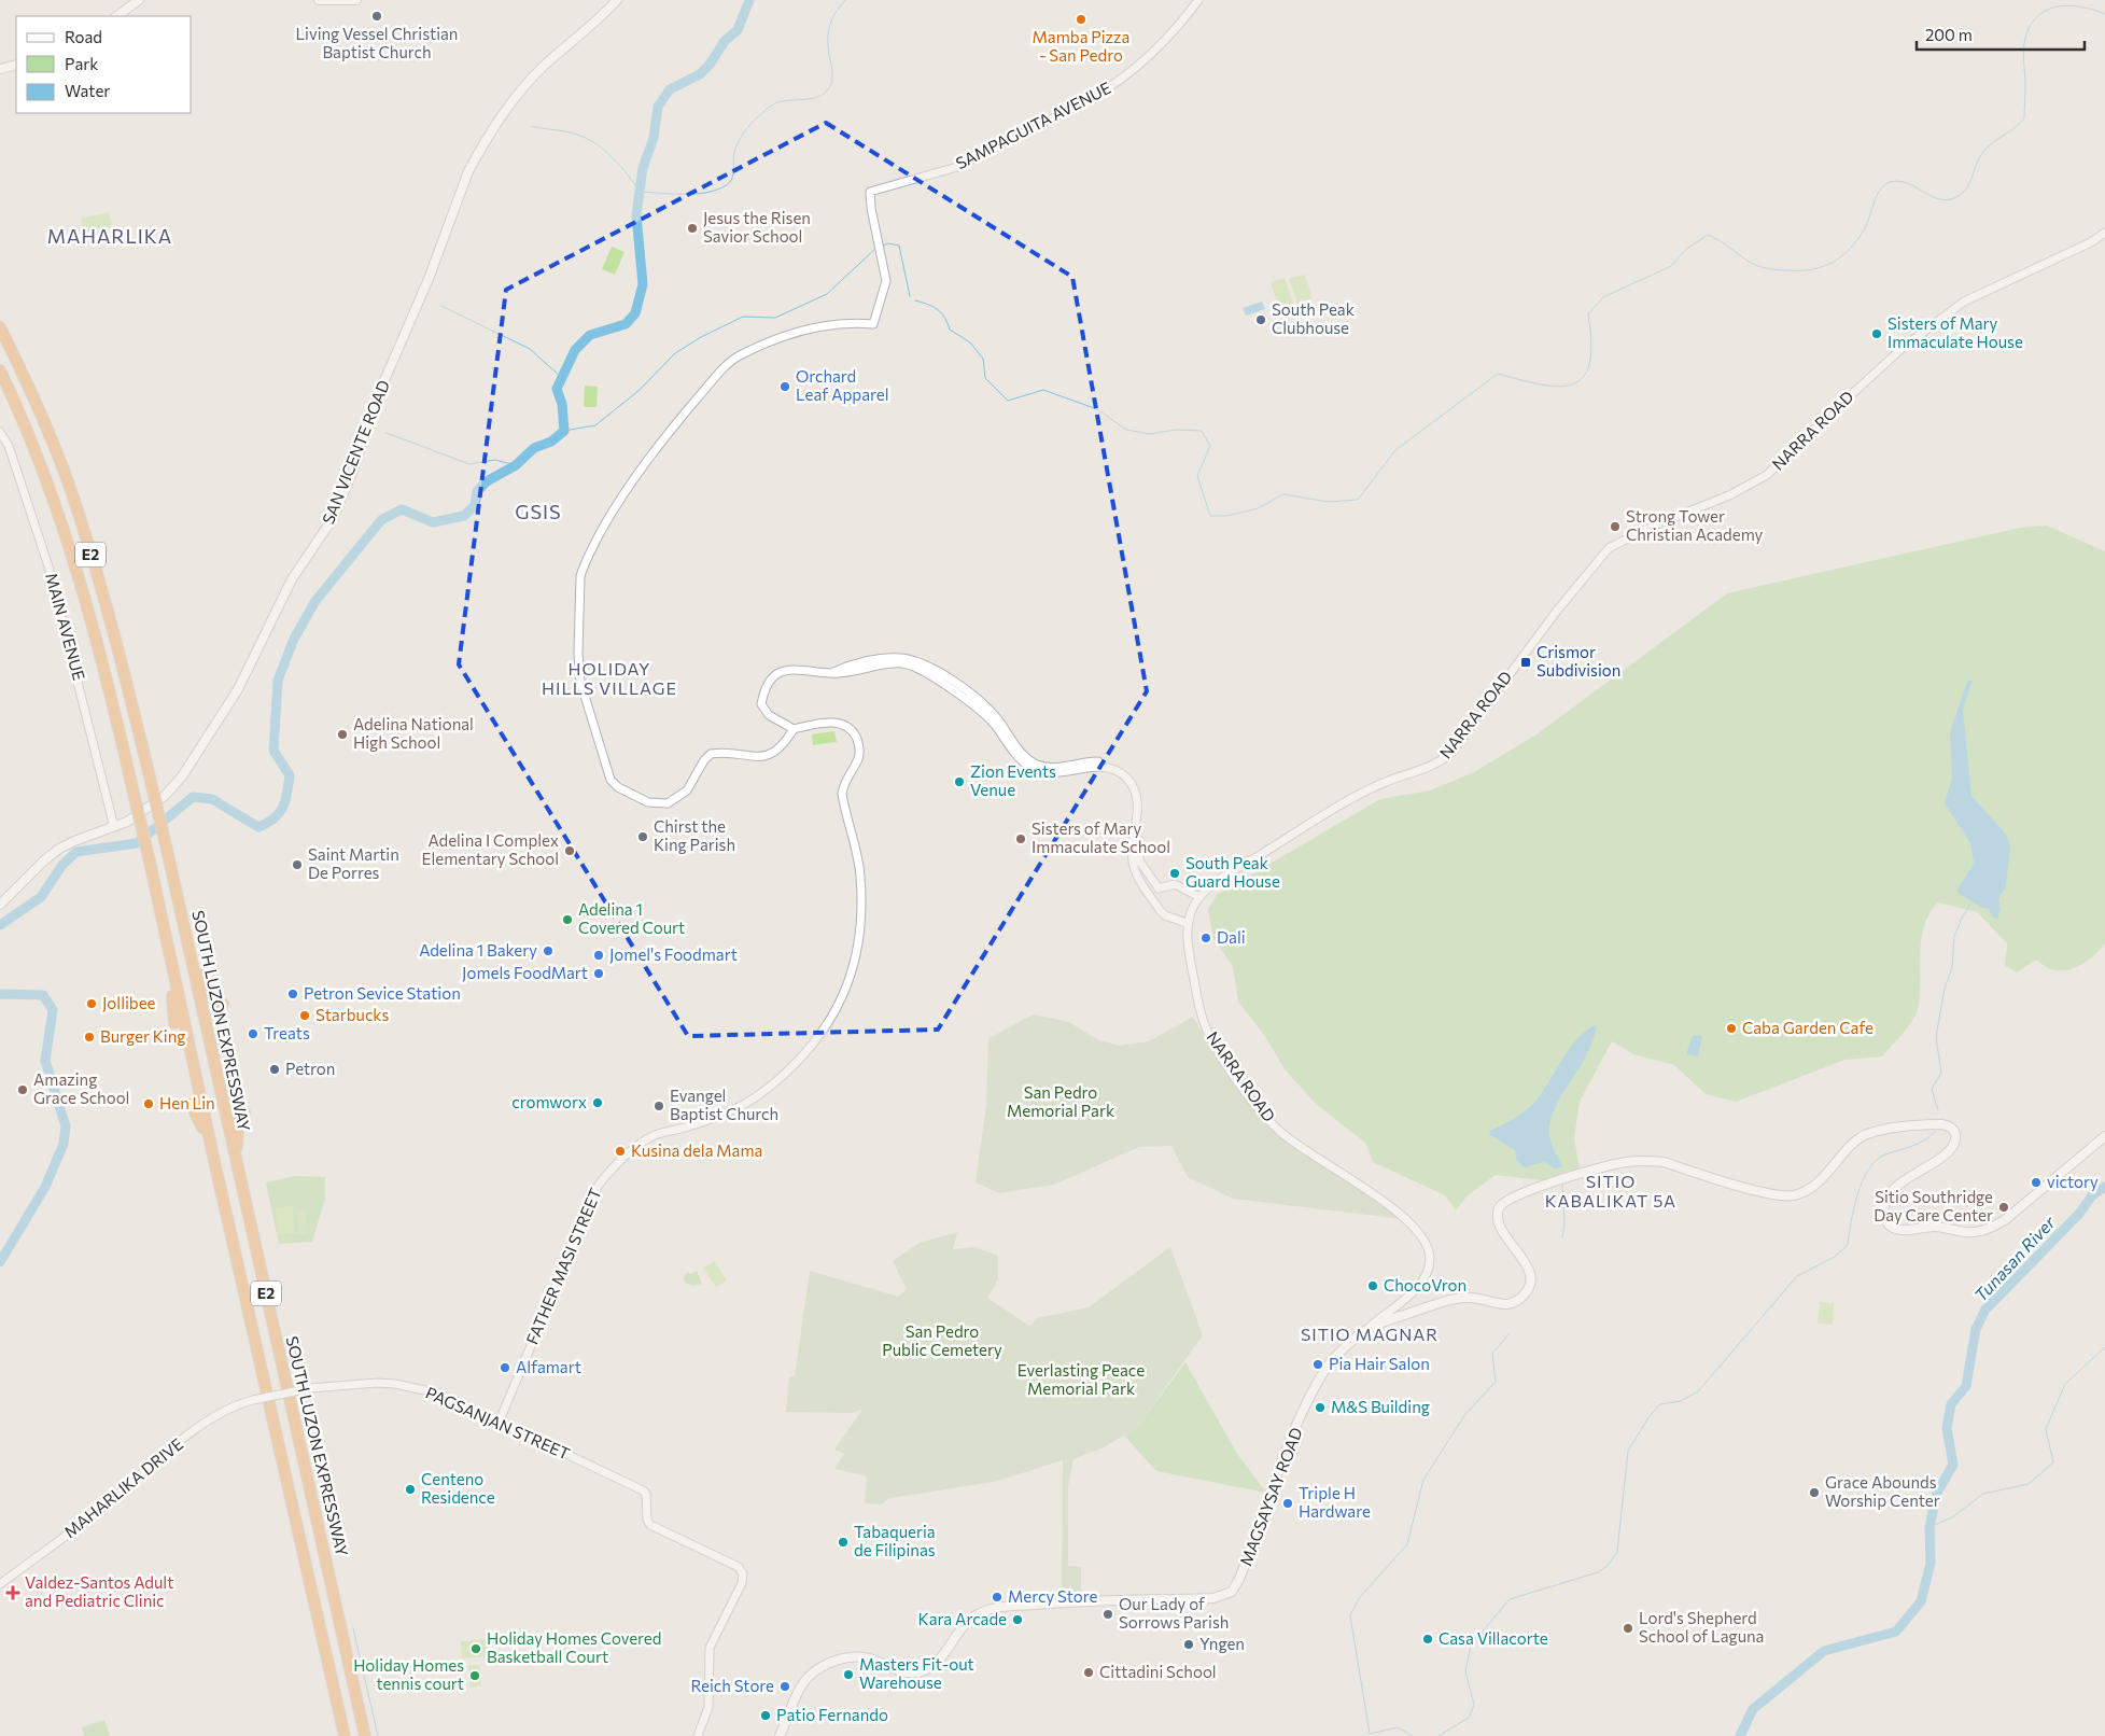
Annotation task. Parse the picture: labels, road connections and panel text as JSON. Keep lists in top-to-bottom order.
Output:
{
  "streets": {
    "highway": ["E2", "SOUTH LUZON EXPRESSWAY"],
    "main road": ["SAN VICENTE ROAD", "MAGSAYSAY ROAD"],
    "street": [
      "SAMPAGUITA AVENUE",
      "NARRA ROAD",
      "MAIN AVENUE",
      "FATHER MASI STREET",
      "PAGSANJAN STREET",
      "MAHARLIKA DRIVE"
    ]
  },
  "crossings": [
    ["SAMPAGUITA AVENUE", "FATHER MASI STREET"],
    ["NARRA ROAD", "MAGSAYSAY ROAD"],
    ["SAN VICENTE ROAD", "MAIN AVENUE"],
    ["FATHER MASI STREET", "PAGSANJAN STREET"],
    ["PAGSANJAN STREET", "MAHARLIKA DRIVE"]
  ],
  "districts": [
    "MAHARLIKA",
    "GSIS",
    "HOLIDAY HILLS VILLAGE",
    "SITIO KABALIKAT 5A",
    "SITIO MAGNAR"
  ],
  "water": ["Tunasan River"],
  "parks": ["San Pedro Memorial Park", "San Pedro Public Cemetery", "Everlasting Peace Memorial Park"],
  "places": {
    "other": [
      "Living Vessel Christian Baptist Church",
      "Mamba Pizza - San Pedro",
      "Jesus the Risen Savior School",
      "South Peak Clubhouse",
      "Sisters of Mary Immaculate House",
      "Orchard Leaf Apparel",
      "Strong Tower Christian Academy",
      "Adelina National High School",
      "Zion Events Venue",
      "Chirst the King Parish",
      "Sisters of Mary Immaculate School",
      "Adelina I Complex Elementary School",
      "Saint Martin De Porres",
      "South Peak Guard House",
      "Adelina 1 Covered Court",
      "Dali",
      "Adelina 1 Bakery",
      "Jomel's Foodmart",
      "Jomels FoodMart",
      "Petron Sevice Station",
      "Jollibee",
      "Starbucks",
      "Caba Garden Cafe",
      "Treats",
      "Burger King",
      "Petron",
      "Amazing Grace School",
      "cromworx",
      "Hen Lin",
      "Evangel Baptist Church",
      "Kusina dela Mama",
      "victory",
      "Sitio Southridge Day Care Center",
      "ChocoVron",
      "Pia Hair Salon",
      "Alfamart",
      "M&S Building",
      "Centeno Residence",
      "Grace Abounds Worship Center",
      "Triple H Hardware",
      "Tabaqueria de Filipinas",
      "Mercy Store",
      "Our Lady of Sorrows Parish",
      "Kara Arcade",
      "Lord's Shepherd School of Laguna",
      "Casa Villacorte",
      "Yngen",
      "Holiday Homes Covered Basketball Court",
      "Cittadini School",
      "Masters Fit-out Warehouse",
      "Holiday Homes tennis court",
      "Reich Store",
      "Patio Fernando"
    ],
    "transit": ["Crismor Subdivision"],
    "health": ["Valdez-Santos Adult and Pediatric Clinic"]
  },
  "legend": ["Road", "Park", "Water"],
  "scale_bar": "200 m"
}
